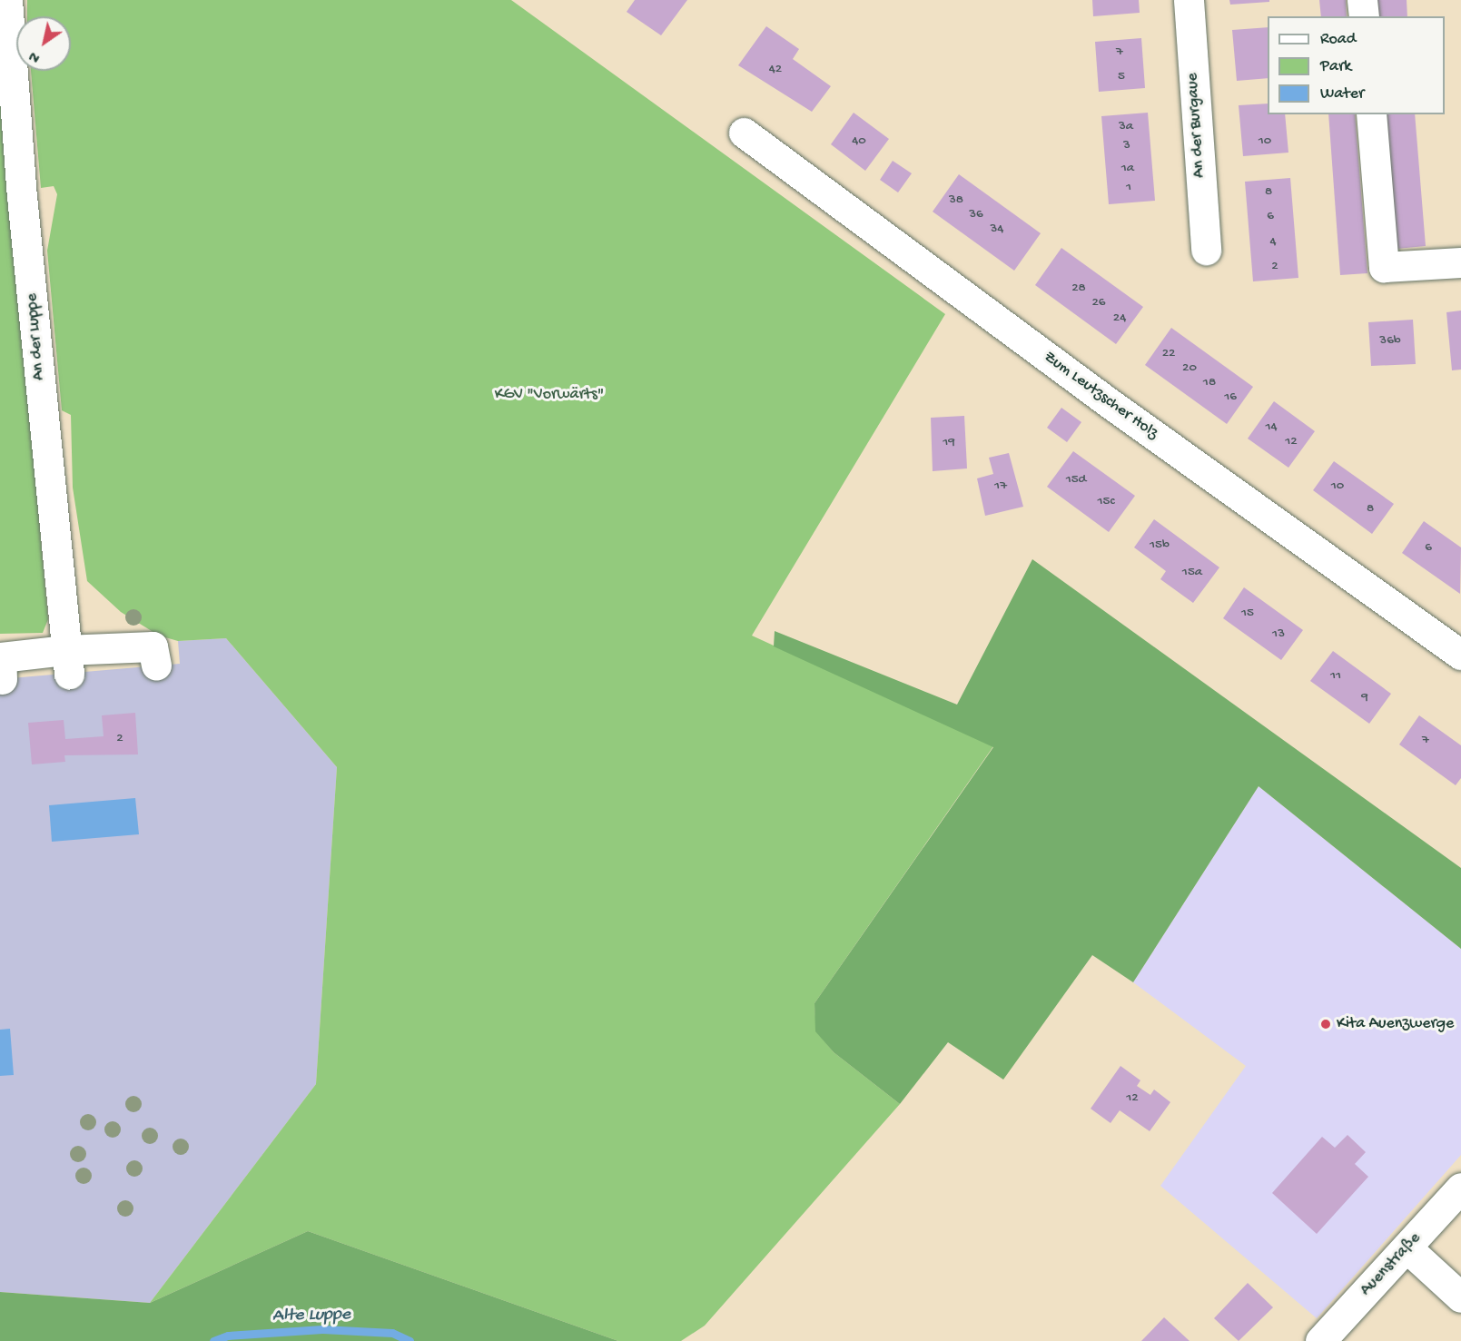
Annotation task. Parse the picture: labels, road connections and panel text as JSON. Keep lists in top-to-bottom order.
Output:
{
  "streets": {
    "street": [
      "An der Burgaue",
      "An der Luppe",
      "Zum Leutzscher Holz",
      "Auenstraße"
    ]
  },
  "water": ["Alte Luppe"],
  "parks": ["KGV \"Vorwärts\""],
  "places": ["Kita Auenzwerge"],
  "house_numbers": [
    "7",
    "42",
    "5",
    "3a",
    "40",
    "10",
    "3",
    "1a",
    "1",
    "8",
    "38",
    "36",
    "6",
    "34",
    "4",
    "2",
    "28",
    "26",
    "24",
    "36b",
    "22",
    "20",
    "18",
    "16",
    "14",
    "12",
    "19",
    "15d",
    "17",
    "10",
    "15c",
    "8",
    "15b",
    "6",
    "15a",
    "15",
    "13",
    "11",
    "9",
    "2",
    "7",
    "12"
  ],
  "legend": ["Road", "Park", "Water"],
  "north": "bottom left"
}
